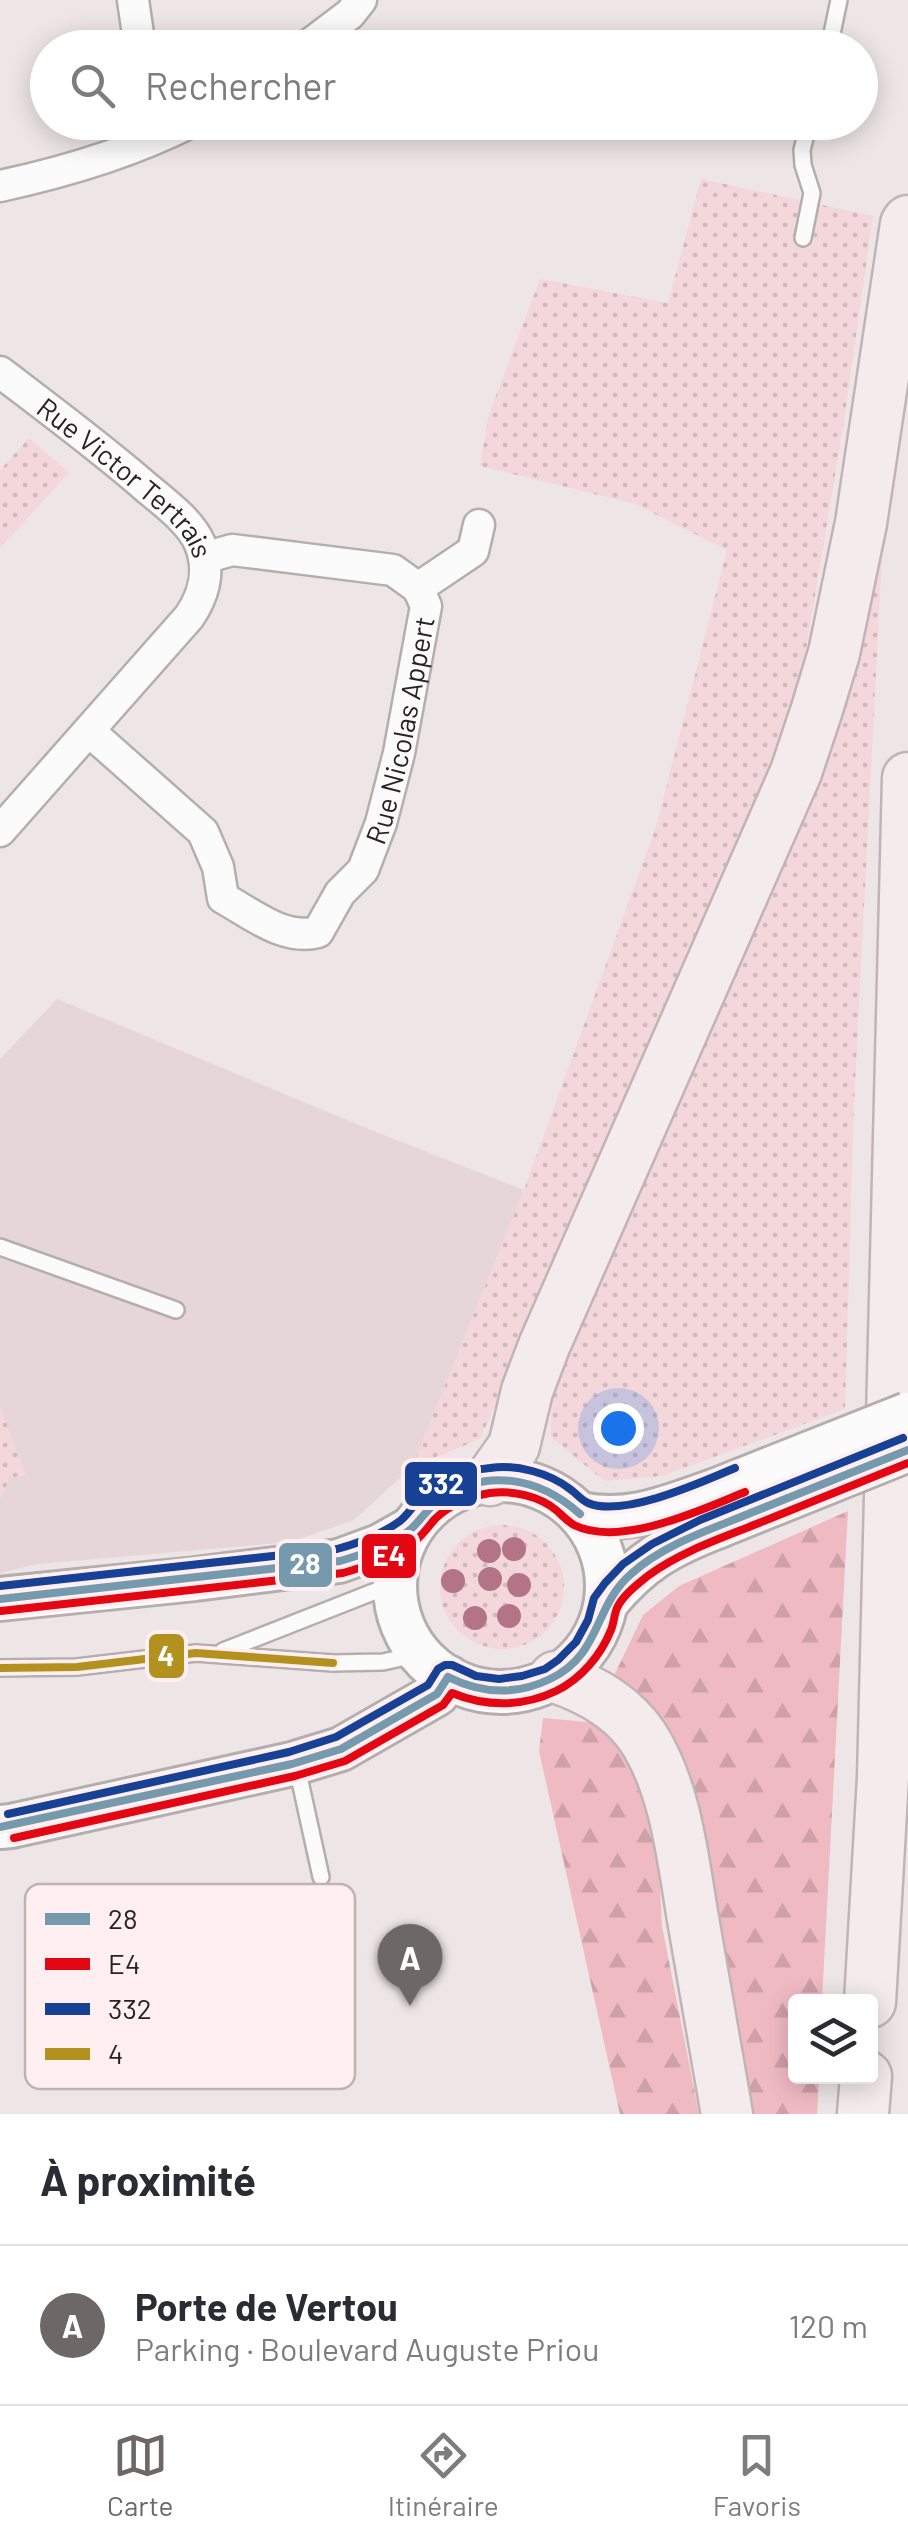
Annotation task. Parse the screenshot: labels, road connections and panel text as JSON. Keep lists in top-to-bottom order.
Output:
{
  "streets": {
    "street": ["Rue Victor Tertrais", "Rue Nicolas Appert"]
  },
  "crossings": [
    ["Rue Victor Tertrais", "Rue Nicolas Appert"]
  ],
  "lines": [
    "transit line 332",
    "transit line 28",
    "transit line E4",
    "transit line 4"
  ],
  "legend": [
    "28",
    "E4",
    "332",
    "4"
  ],
  "page": {
    "search": "Rechercher",
    "pins": "A",
    "heading": "À proximité",
    "list": [
      {
        "mark": "A",
        "name": "Porte de Vertou",
        "note": "Parking · Boulevard Auguste Priou",
        "value": "120 m"
      }
    ],
    "nav": ["Carte", "Itinéraire", "Favoris"]
  }
}
